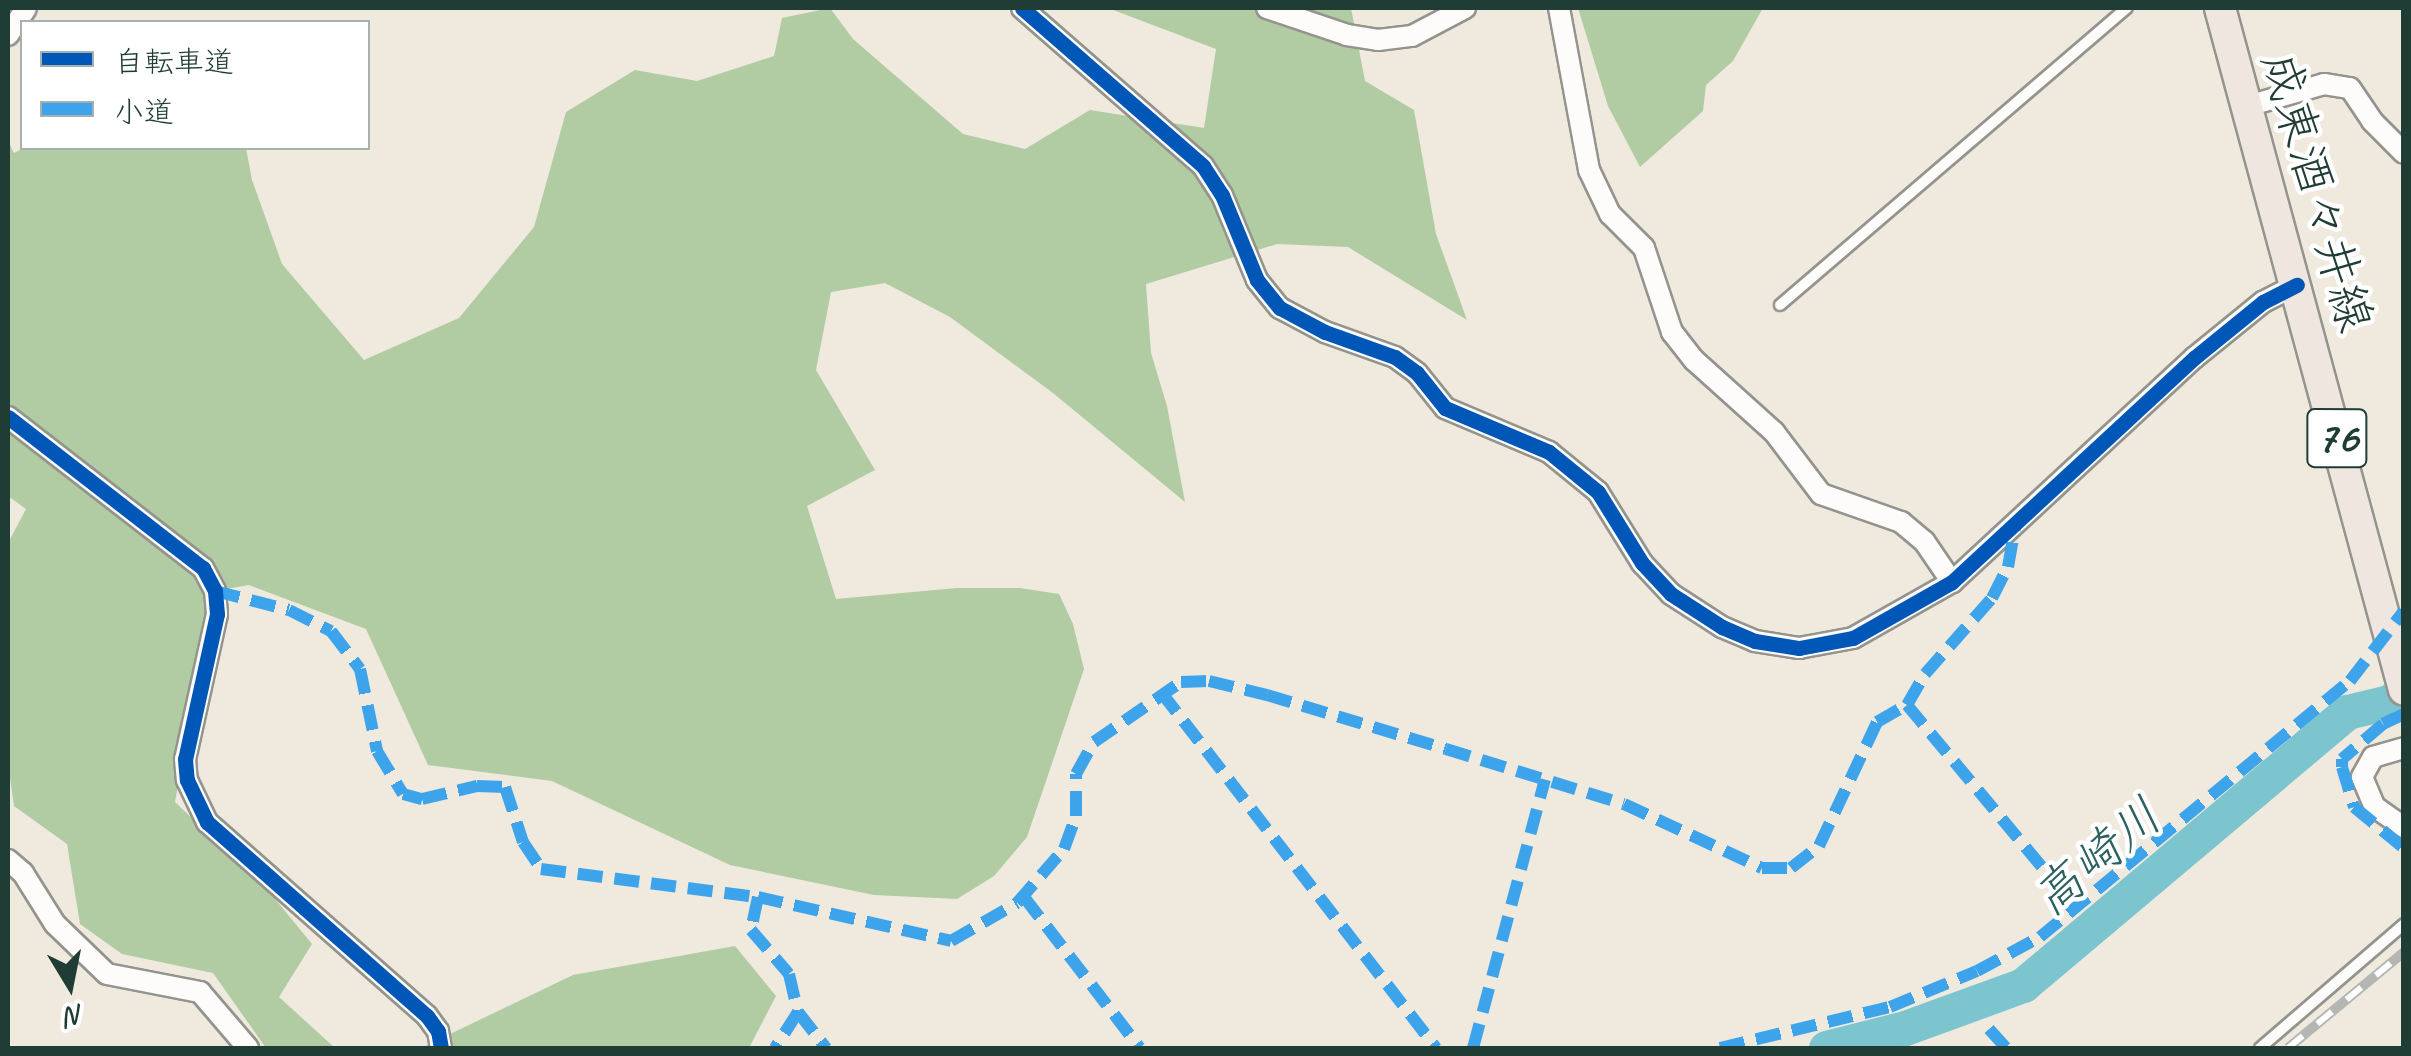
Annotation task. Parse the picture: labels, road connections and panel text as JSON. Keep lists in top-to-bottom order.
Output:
{
  "streets": {
    "main road": ["成東酒々井線", "76"]
  },
  "water": ["高崎川"],
  "legend": ["自転車道", "小道"],
  "north": "bottom"
}
